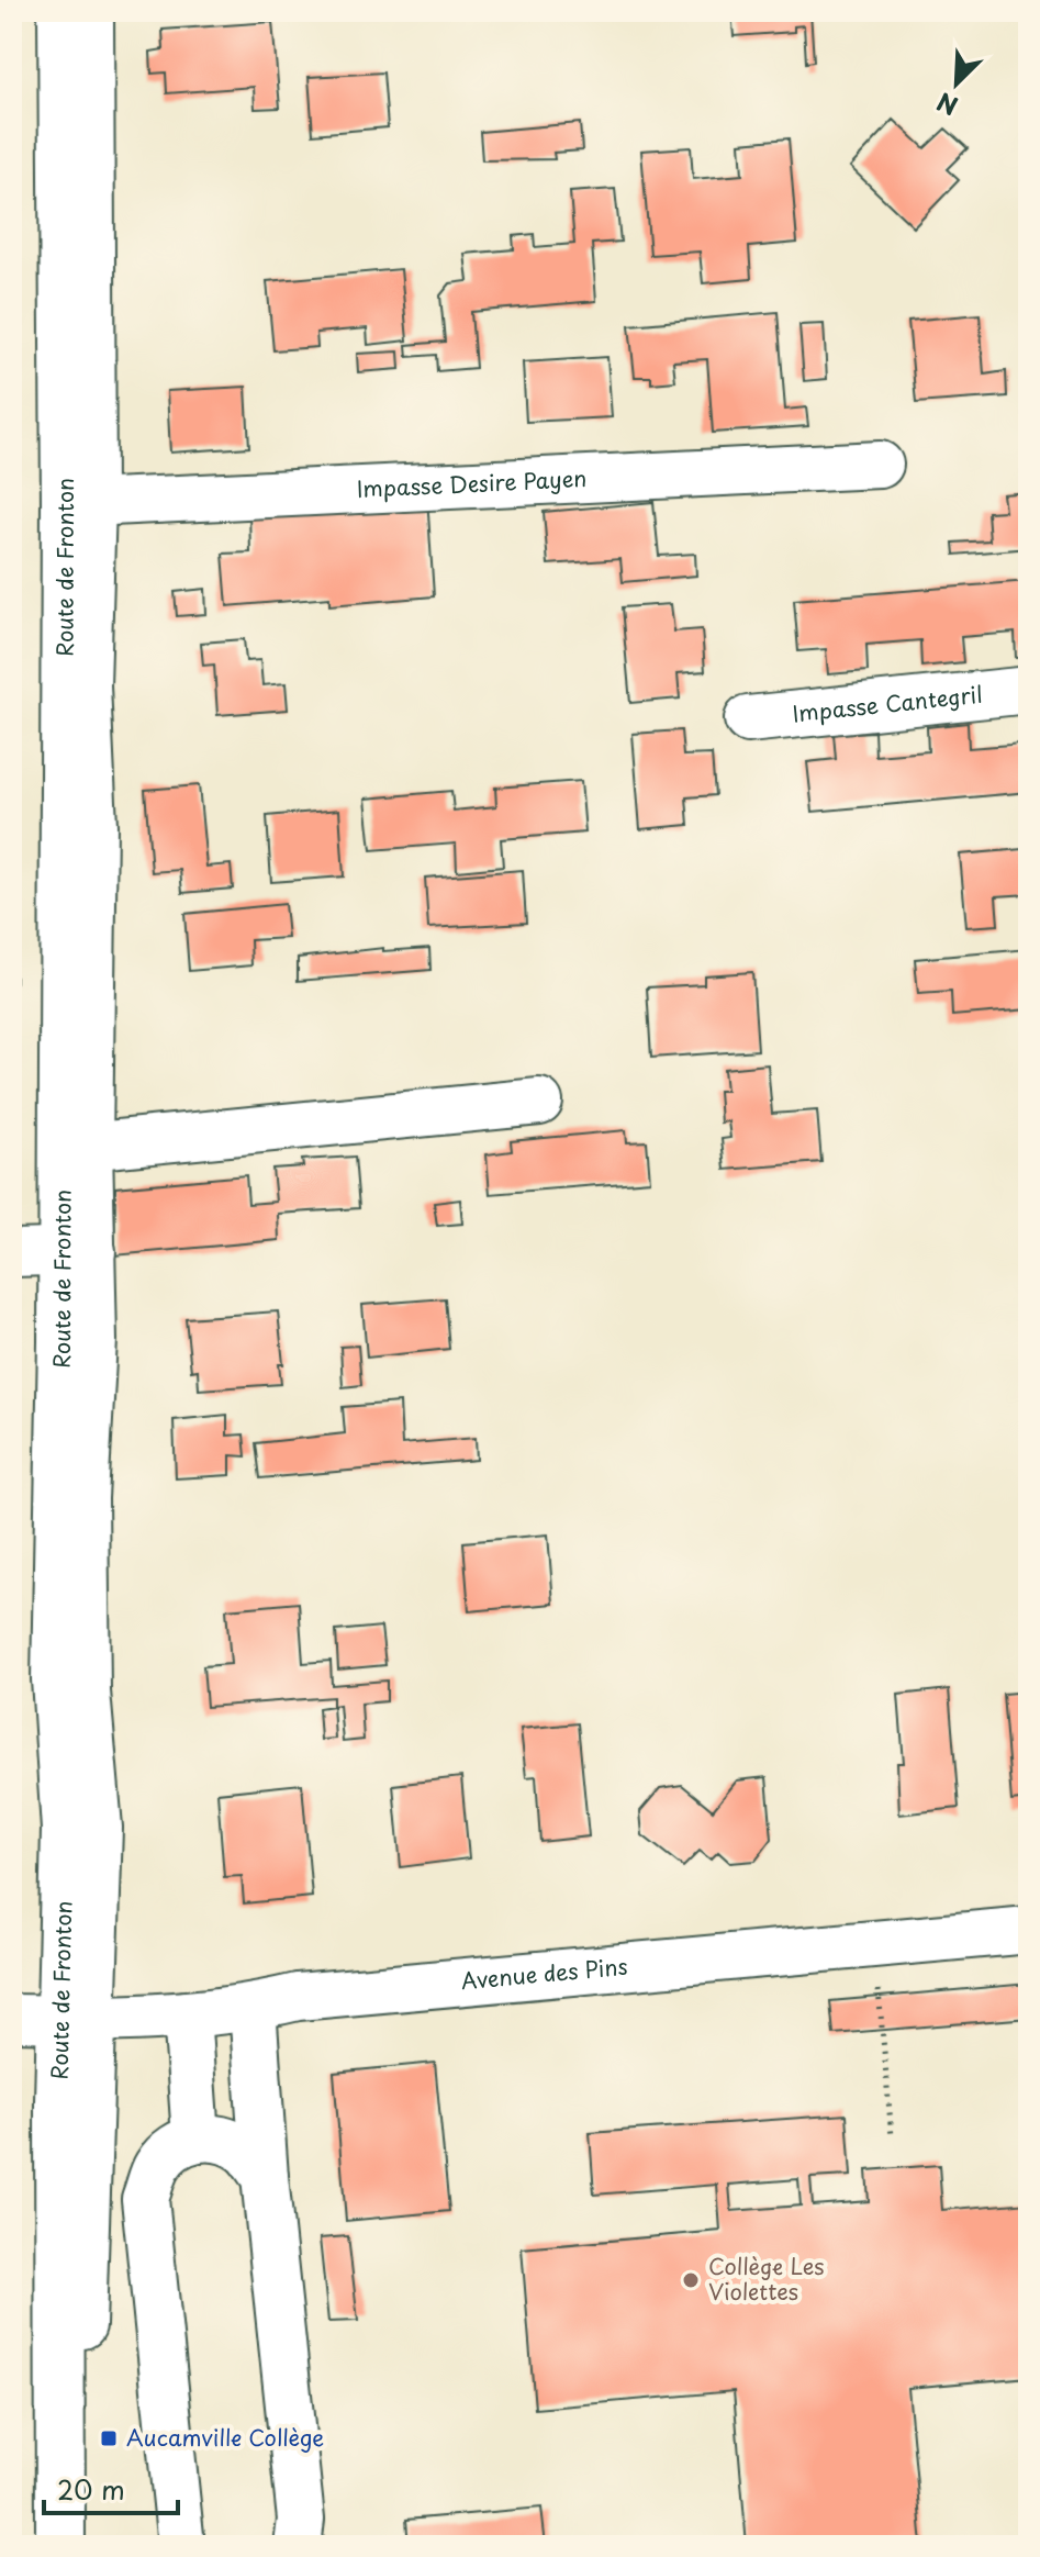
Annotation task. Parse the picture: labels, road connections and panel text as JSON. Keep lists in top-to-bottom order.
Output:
{
  "streets": {
    "main road": ["Route de Fronton"],
    "street": ["Impasse Desire Payen", "Impasse Cantegril", "Avenue des Pins"]
  },
  "crossings": [
    ["Impasse Desire Payen", "Route de Fronton"],
    ["Route de Fronton", "Avenue des Pins"]
  ],
  "places": {
    "other": ["Collège Les Violettes"],
    "transit": ["Aucamville Collège"]
  },
  "scale_bar": "20 m",
  "north": "bottom left"
}
